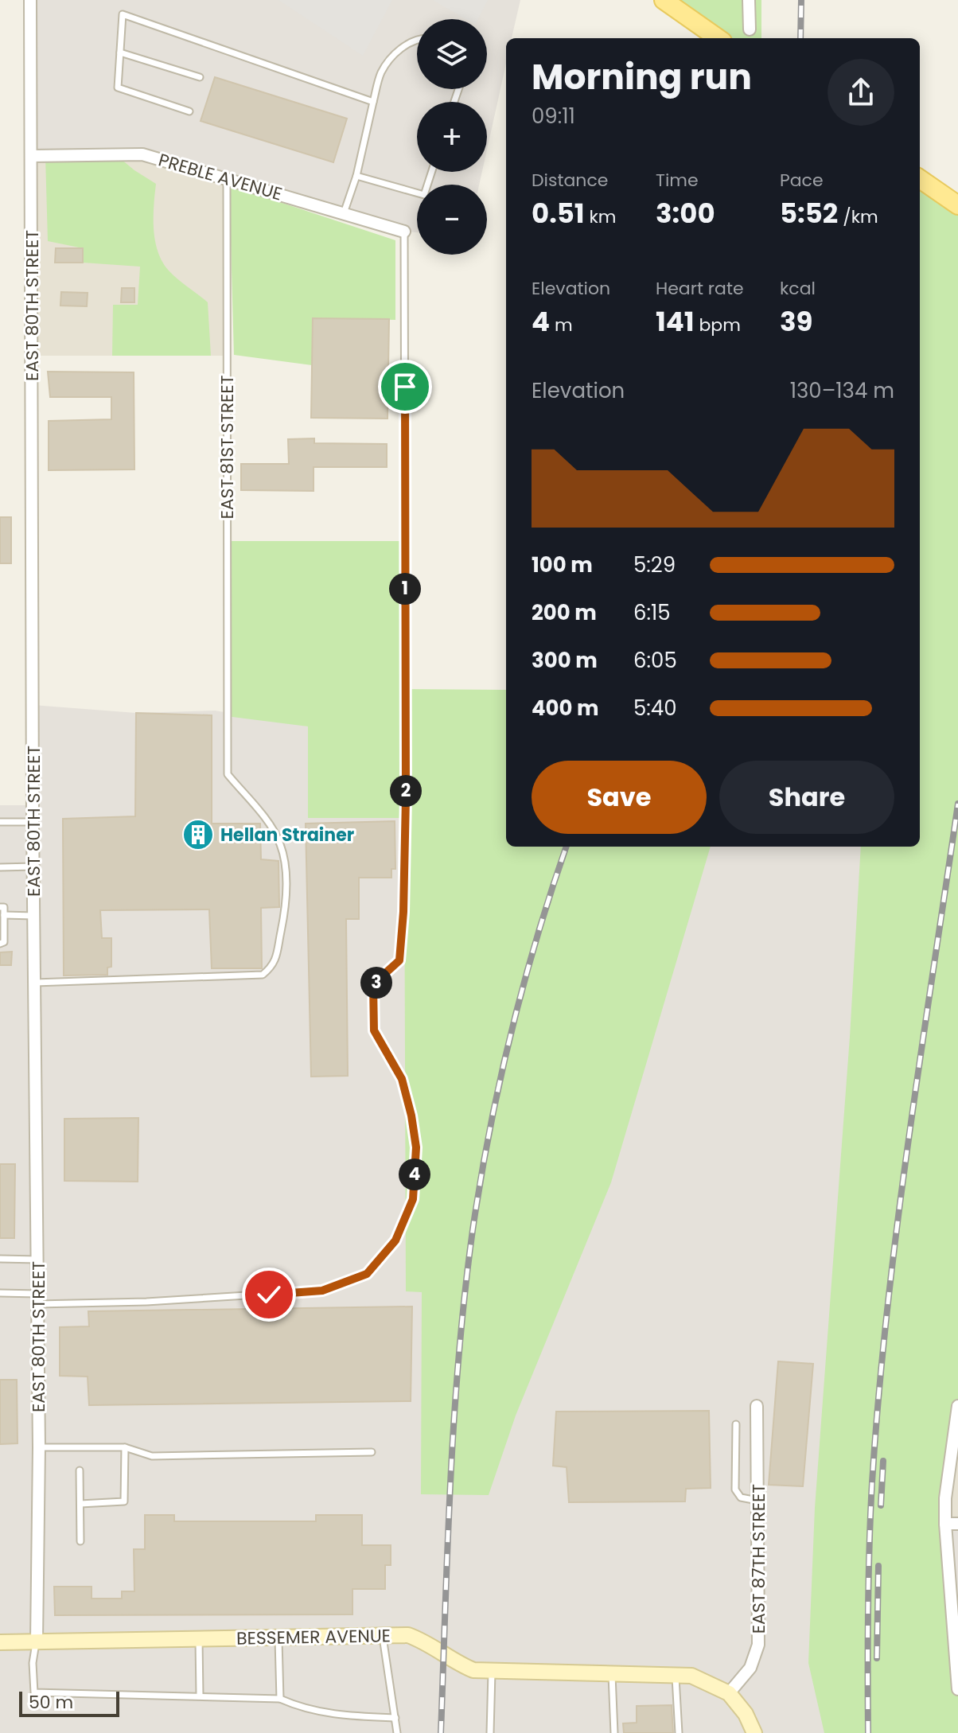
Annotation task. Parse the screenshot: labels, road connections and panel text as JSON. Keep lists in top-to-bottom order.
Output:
{
  "streets": {
    "street": [
      "PREBLE AVENUE",
      "EAST 80TH STREET",
      "EAST 87TH STREET",
      "BESSEMER AVENUE"
    ],
    "lane": ["EAST 81ST STREET"]
  },
  "crossings": [
    ["PREBLE AVENUE", "EAST 80TH STREET"],
    ["PREBLE AVENUE", "EAST 81ST STREET"],
    ["EAST 80TH STREET", "EAST 81ST STREET"],
    ["EAST 80TH STREET", "BESSEMER AVENUE"],
    ["EAST 87TH STREET", "BESSEMER AVENUE"]
  ],
  "places": {
    "building": ["Hellan Strainer"]
  },
  "scale_bar": "50 m",
  "page": {
    "map_buttons": ["+", "−"],
    "heading": ["Morning run", "09:11"],
    "stats": [
      ["Distance", "0.51 km"],
      ["Time", "3:00"],
      ["Pace", "5:52 /km"],
      ["Elevation", "4 m"],
      ["Heart rate", "141 bpm"],
      ["kcal", "39"]
    ],
    "chart": ["Elevation", "130–134 m"],
    "list": [
      {
        "name": "100 m",
        "note": "5:29"
      },
      {
        "name": "200 m",
        "note": "6:15"
      },
      {
        "name": "300 m",
        "note": "6:05"
      },
      {
        "name": "400 m",
        "note": "5:40"
      }
    ],
    "pins": [
      "1",
      "2",
      "3",
      "4"
    ],
    "buttons": ["Save", "Share"],
    "scale": "50 m"
  }
}
